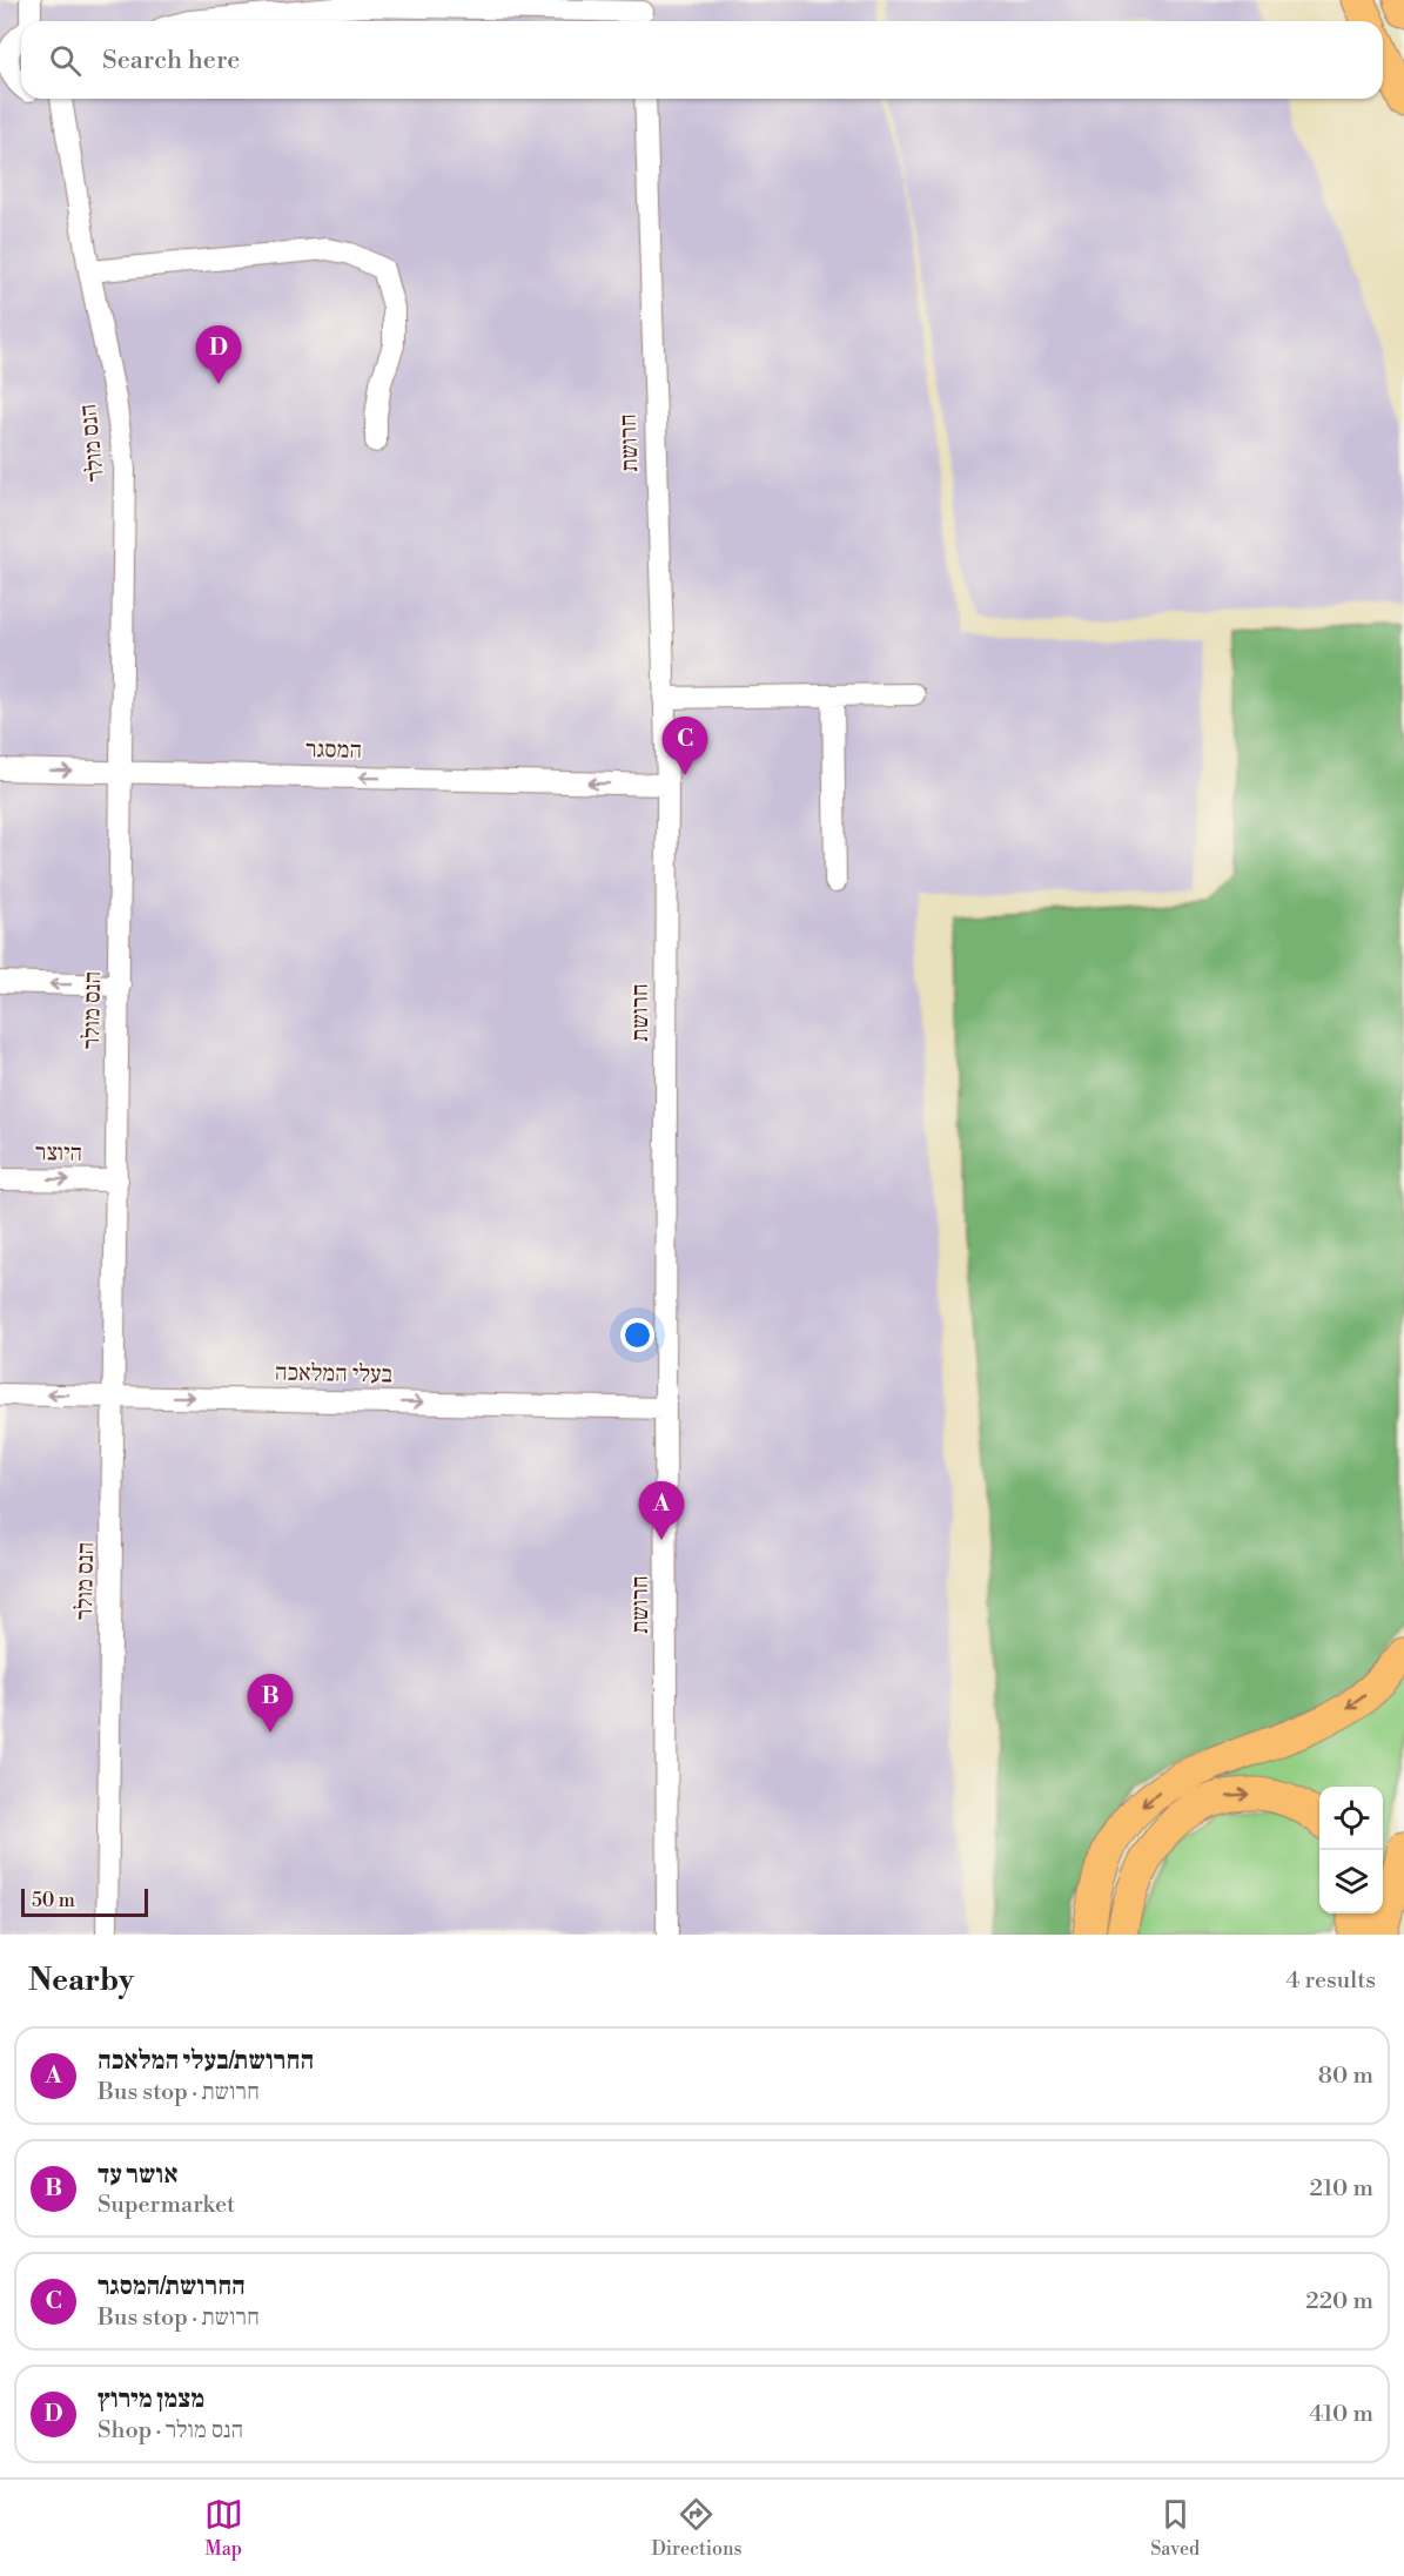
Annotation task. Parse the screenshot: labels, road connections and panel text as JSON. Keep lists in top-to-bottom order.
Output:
{
  "streets": {
    "street": [
      "הנס מולר",
      "חרושת",
      "המסגר",
      "היוצר",
      "בעלי המלאכה"
    ]
  },
  "crossings": [
    ["הנס מולר", "המסגר"],
    ["הנס מולר", "היוצר"],
    ["הנס מולר", "בעלי המלאכה"],
    ["חרושת", "המסגר"],
    ["חרושת", "בעלי המלאכה"]
  ],
  "one_way": ["היוצר"],
  "scale_bar": "50 m",
  "page": {
    "search": "Search here",
    "pins": [
      "D",
      "C",
      "A",
      "B"
    ],
    "scale": "50 m",
    "heading": ["Nearby", "4 results"],
    "list": [
      {
        "mark": "A",
        "name": "החרושת/בעלי המלאכה",
        "note": "Bus stop · חרושת",
        "value": "80 m"
      },
      {
        "mark": "B",
        "name": "אושר עד",
        "note": "Supermarket",
        "value": "210 m"
      },
      {
        "mark": "C",
        "name": "החרושת/המסגר",
        "note": "Bus stop · חרושת",
        "value": "220 m"
      },
      {
        "mark": "D",
        "name": "מצמן מירוץ",
        "note": "Shop · הנס מולר",
        "value": "410 m"
      }
    ],
    "nav": ["Map", "Directions", "Saved"]
  }
}
